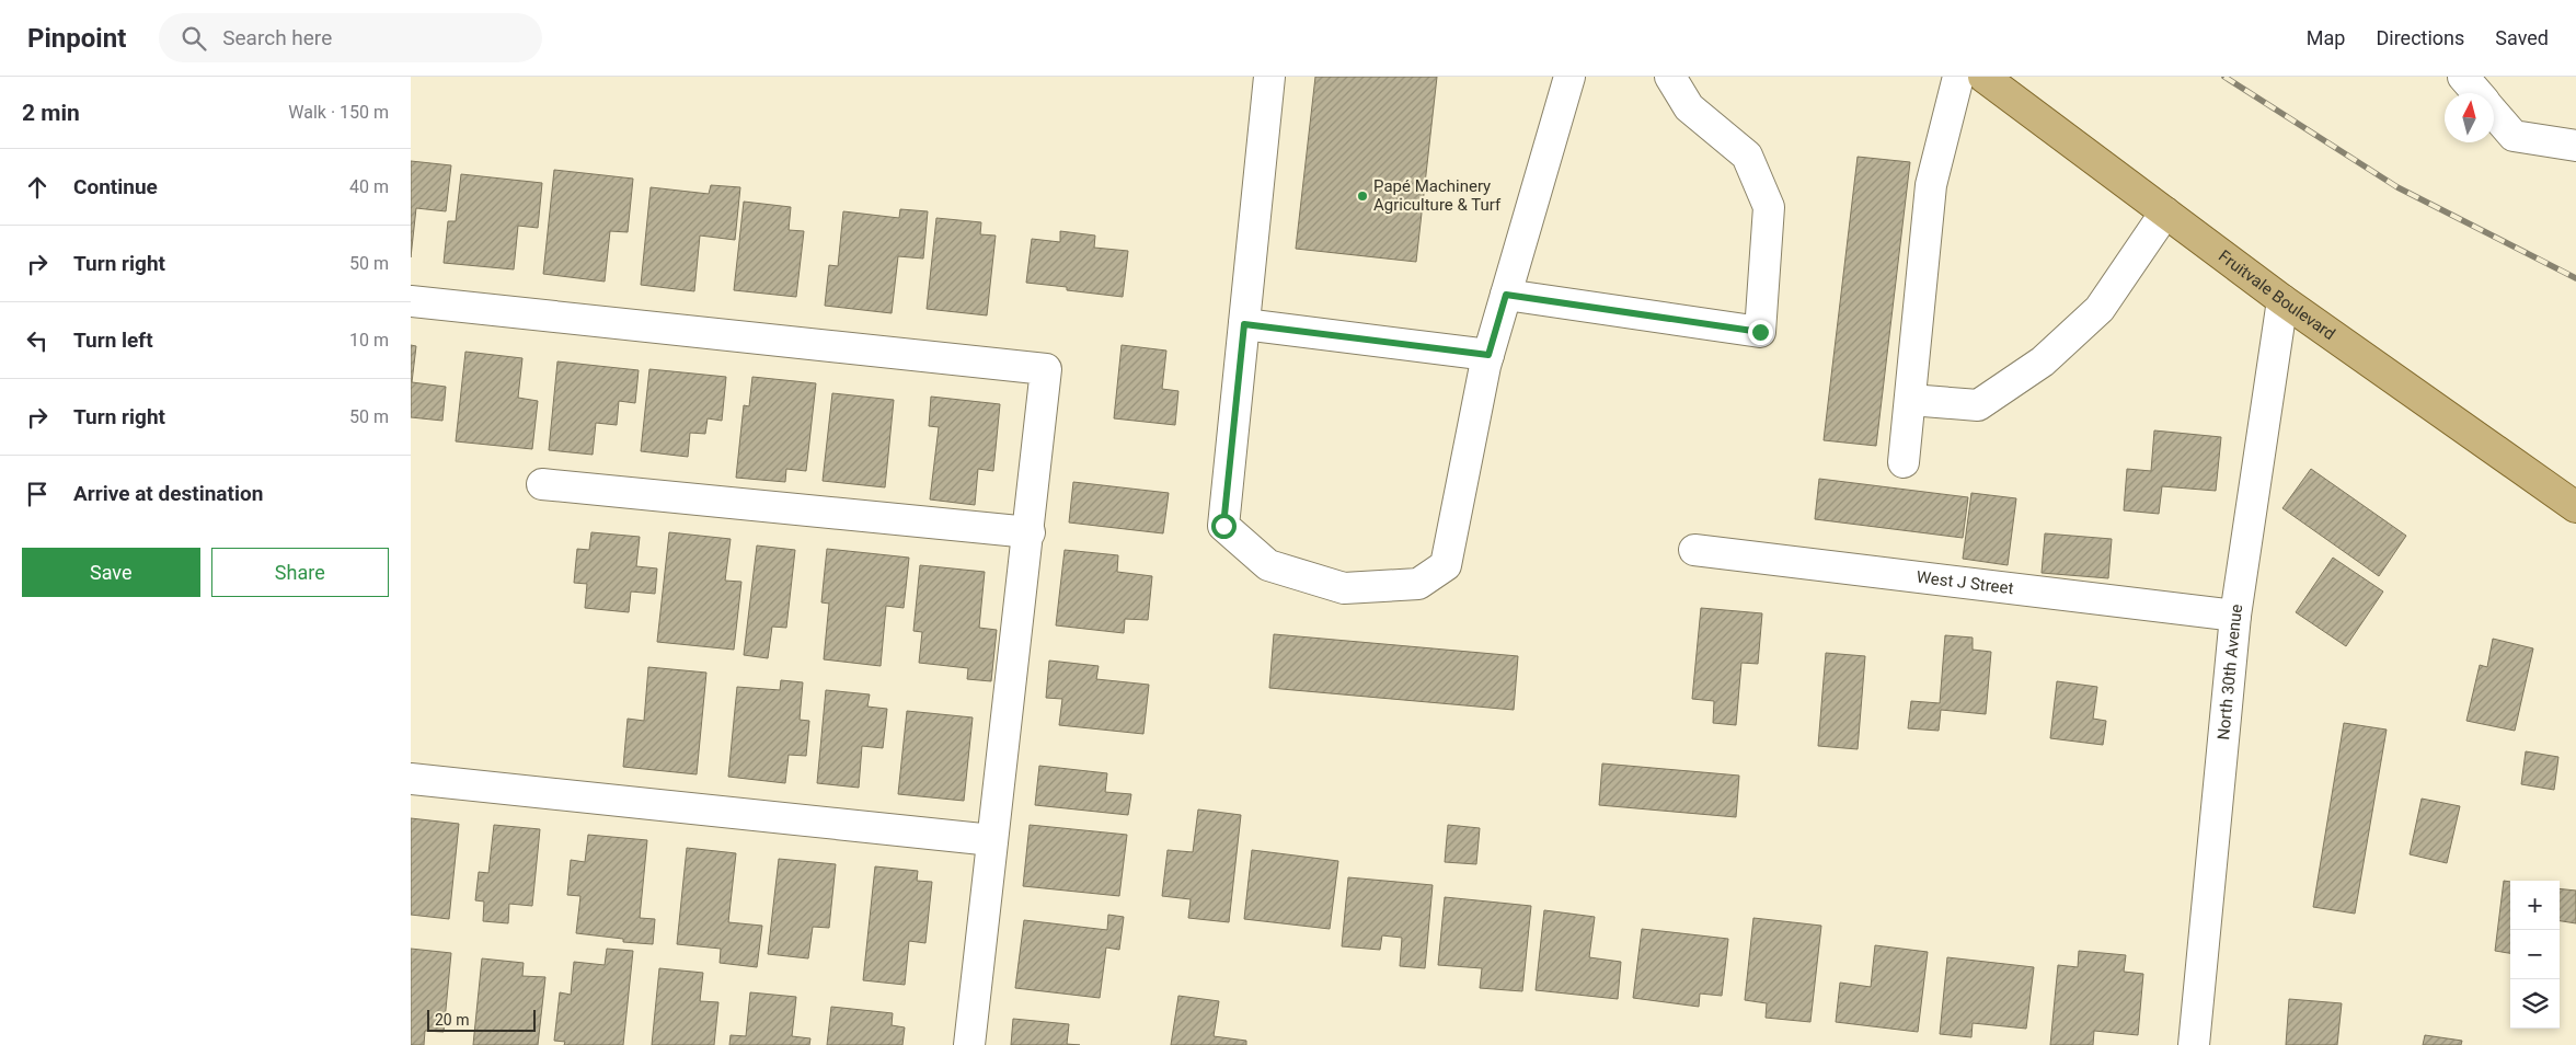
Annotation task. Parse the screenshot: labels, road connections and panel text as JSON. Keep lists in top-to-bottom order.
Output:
{
  "streets": {
    "main road": ["Fruitvale Boulevard"],
    "street": ["West J Street", "North 30th Avenue"]
  },
  "crossings": [
    ["Fruitvale Boulevard", "North 30th Avenue"],
    ["West J Street", "North 30th Avenue"]
  ],
  "places": ["Papé Machinery Agriculture & Turf"],
  "scale_bar": "20 m",
  "north": "top",
  "page": {
    "header": "Pinpoint",
    "search": "Search here",
    "nav": ["Map", "Directions", "Saved"],
    "heading": ["2 min", "Walk · 150 m"],
    "list": [
      ["Continue", "40 m"],
      ["Turn right", "50 m"],
      ["Turn left", "10 m"],
      ["Turn right", "50 m"],
      "Arrive at destination"
    ],
    "buttons": ["Save", "Share"],
    "map_buttons": ["+", "−"],
    "scale": "20 m"
  }
}
